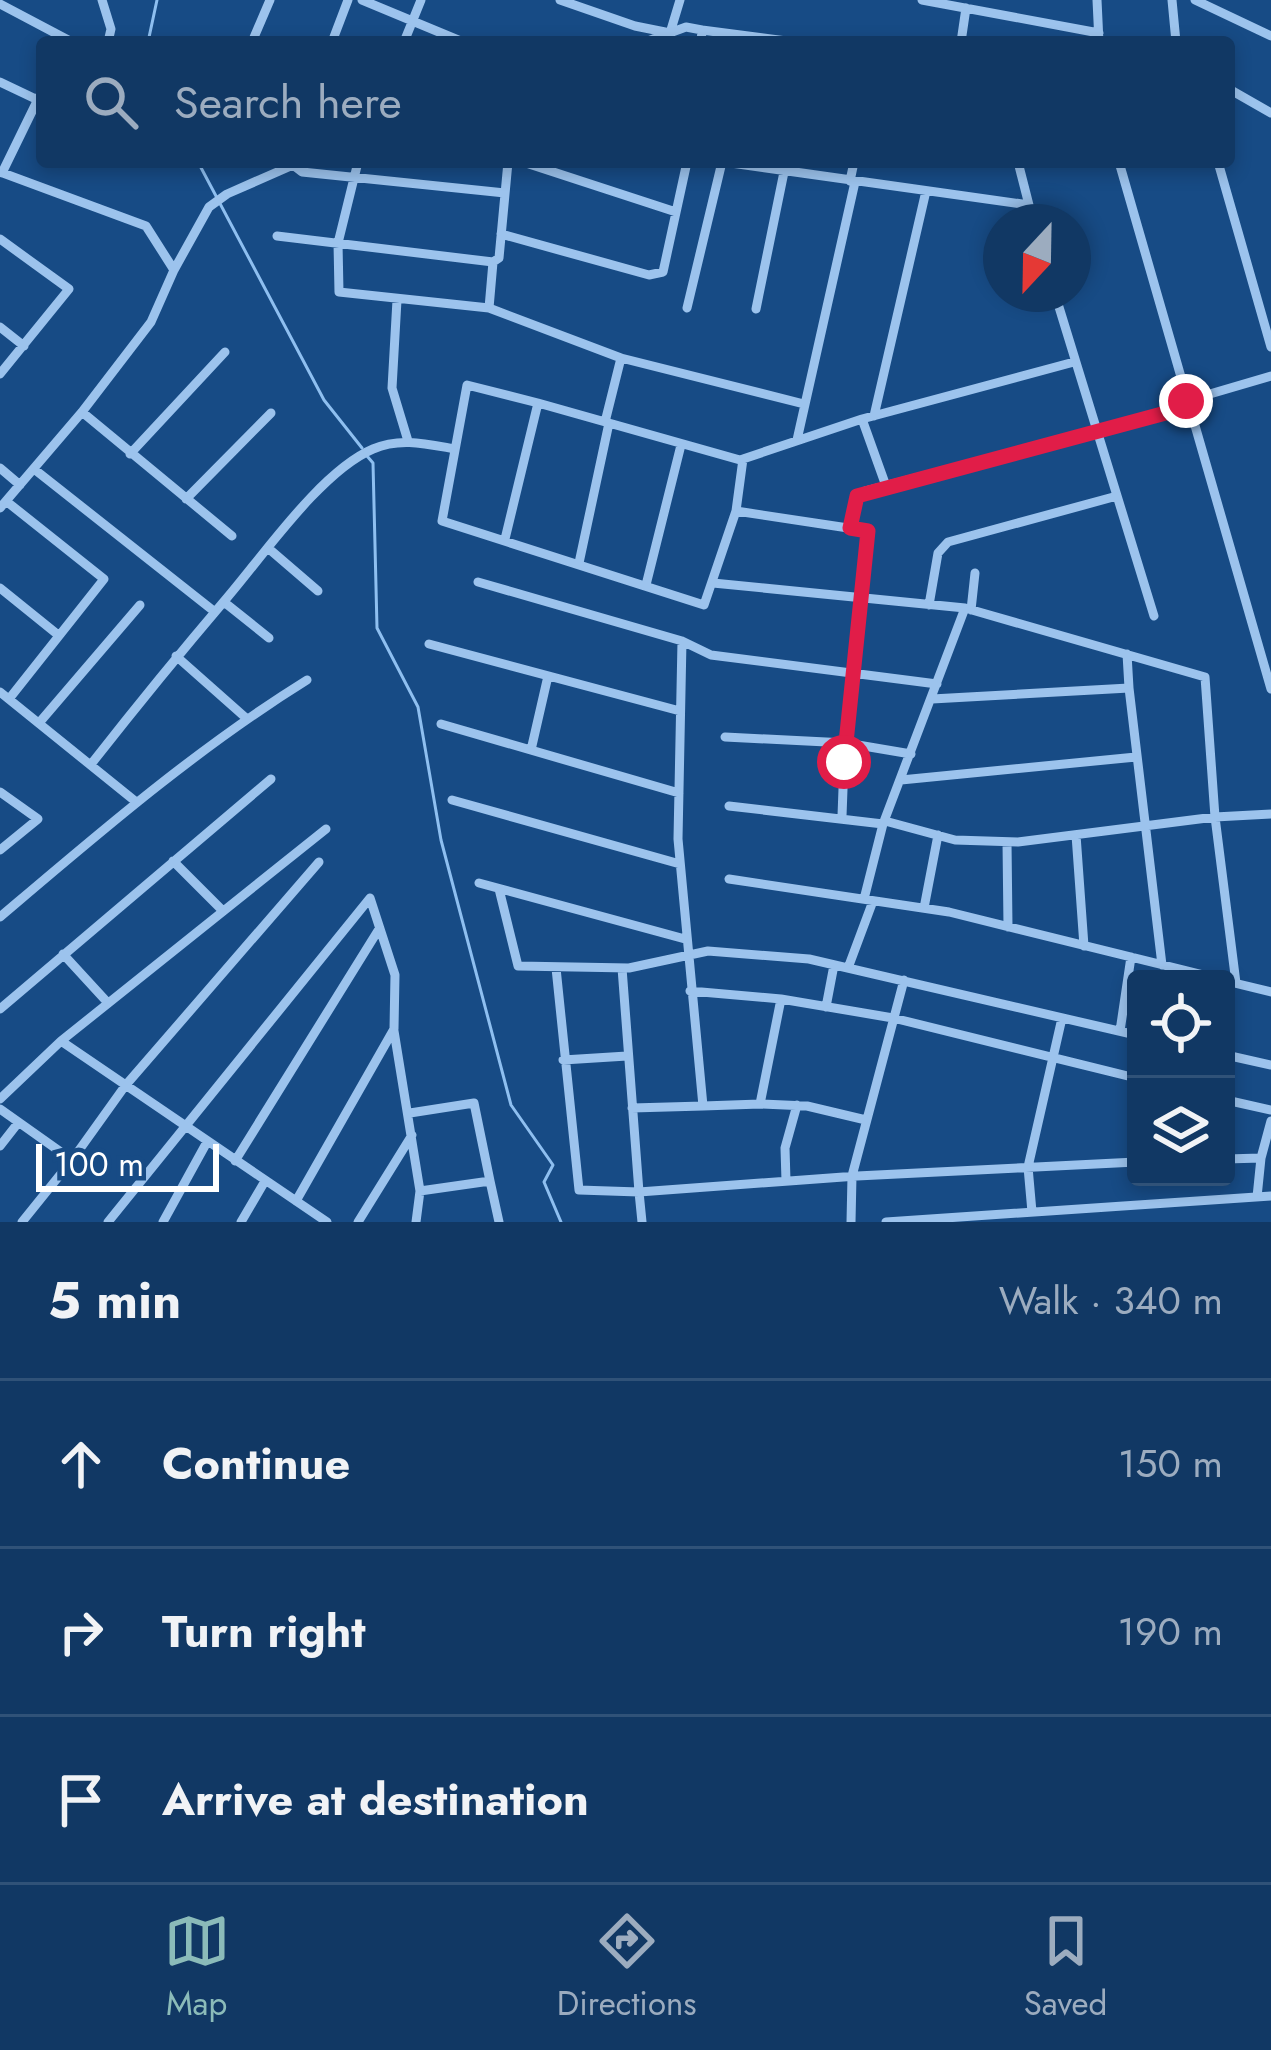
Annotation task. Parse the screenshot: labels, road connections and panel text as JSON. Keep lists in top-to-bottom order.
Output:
{
  "scale_bar": "100 m",
  "north": "bottom",
  "page": {
    "search": "Search here",
    "scale": "100 m",
    "heading": ["5 min", "Walk · 340 m"],
    "list": [
      ["Continue", "150 m"],
      ["Turn right", "190 m"],
      "Arrive at destination"
    ],
    "nav": ["Map", "Directions", "Saved"]
  }
}
